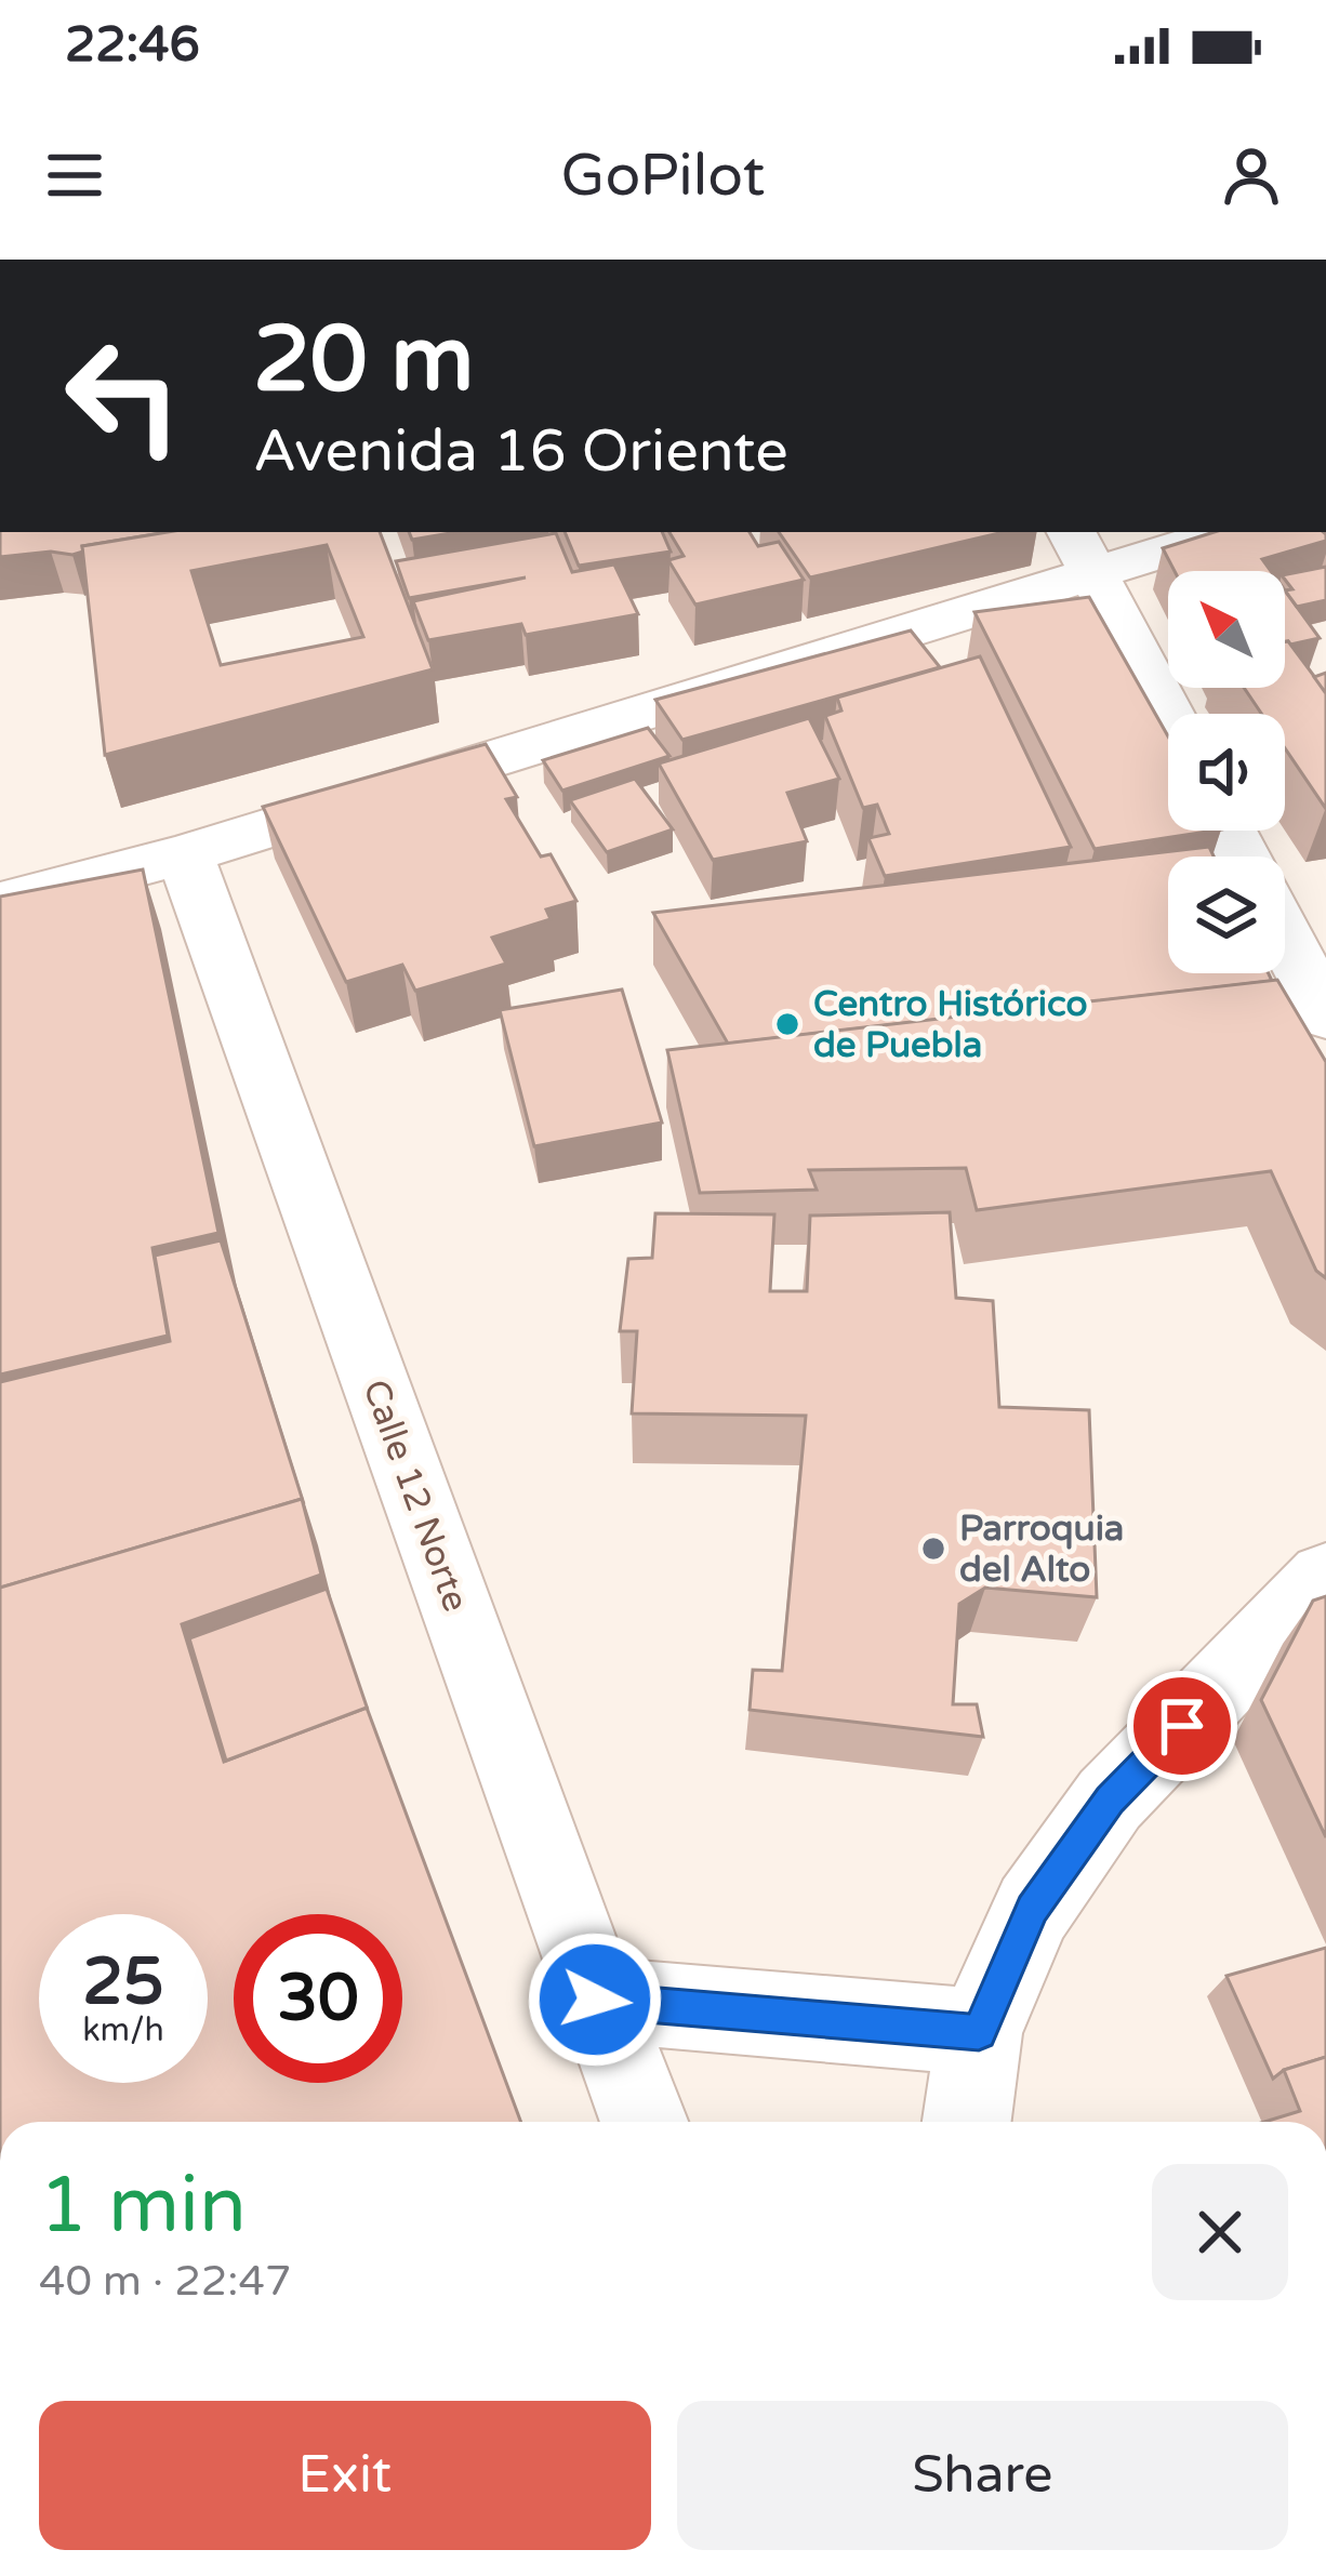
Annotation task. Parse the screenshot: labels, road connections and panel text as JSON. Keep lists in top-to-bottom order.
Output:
{
  "streets": {
    "street": ["Calle 12 Norte"]
  },
  "places": ["Centro Histórico de Puebla", "Parroquia del Alto"],
  "north": "top left",
  "page": {
    "status": "22:46",
    "header": "GoPilot",
    "turn": ["20 m", "Avenida 16 Oriente"],
    "speed": "25 km/h",
    "limit": "30",
    "heading": ["1 min", "40 m · 22:47"],
    "buttons": ["Exit", "Share"]
  }
}
